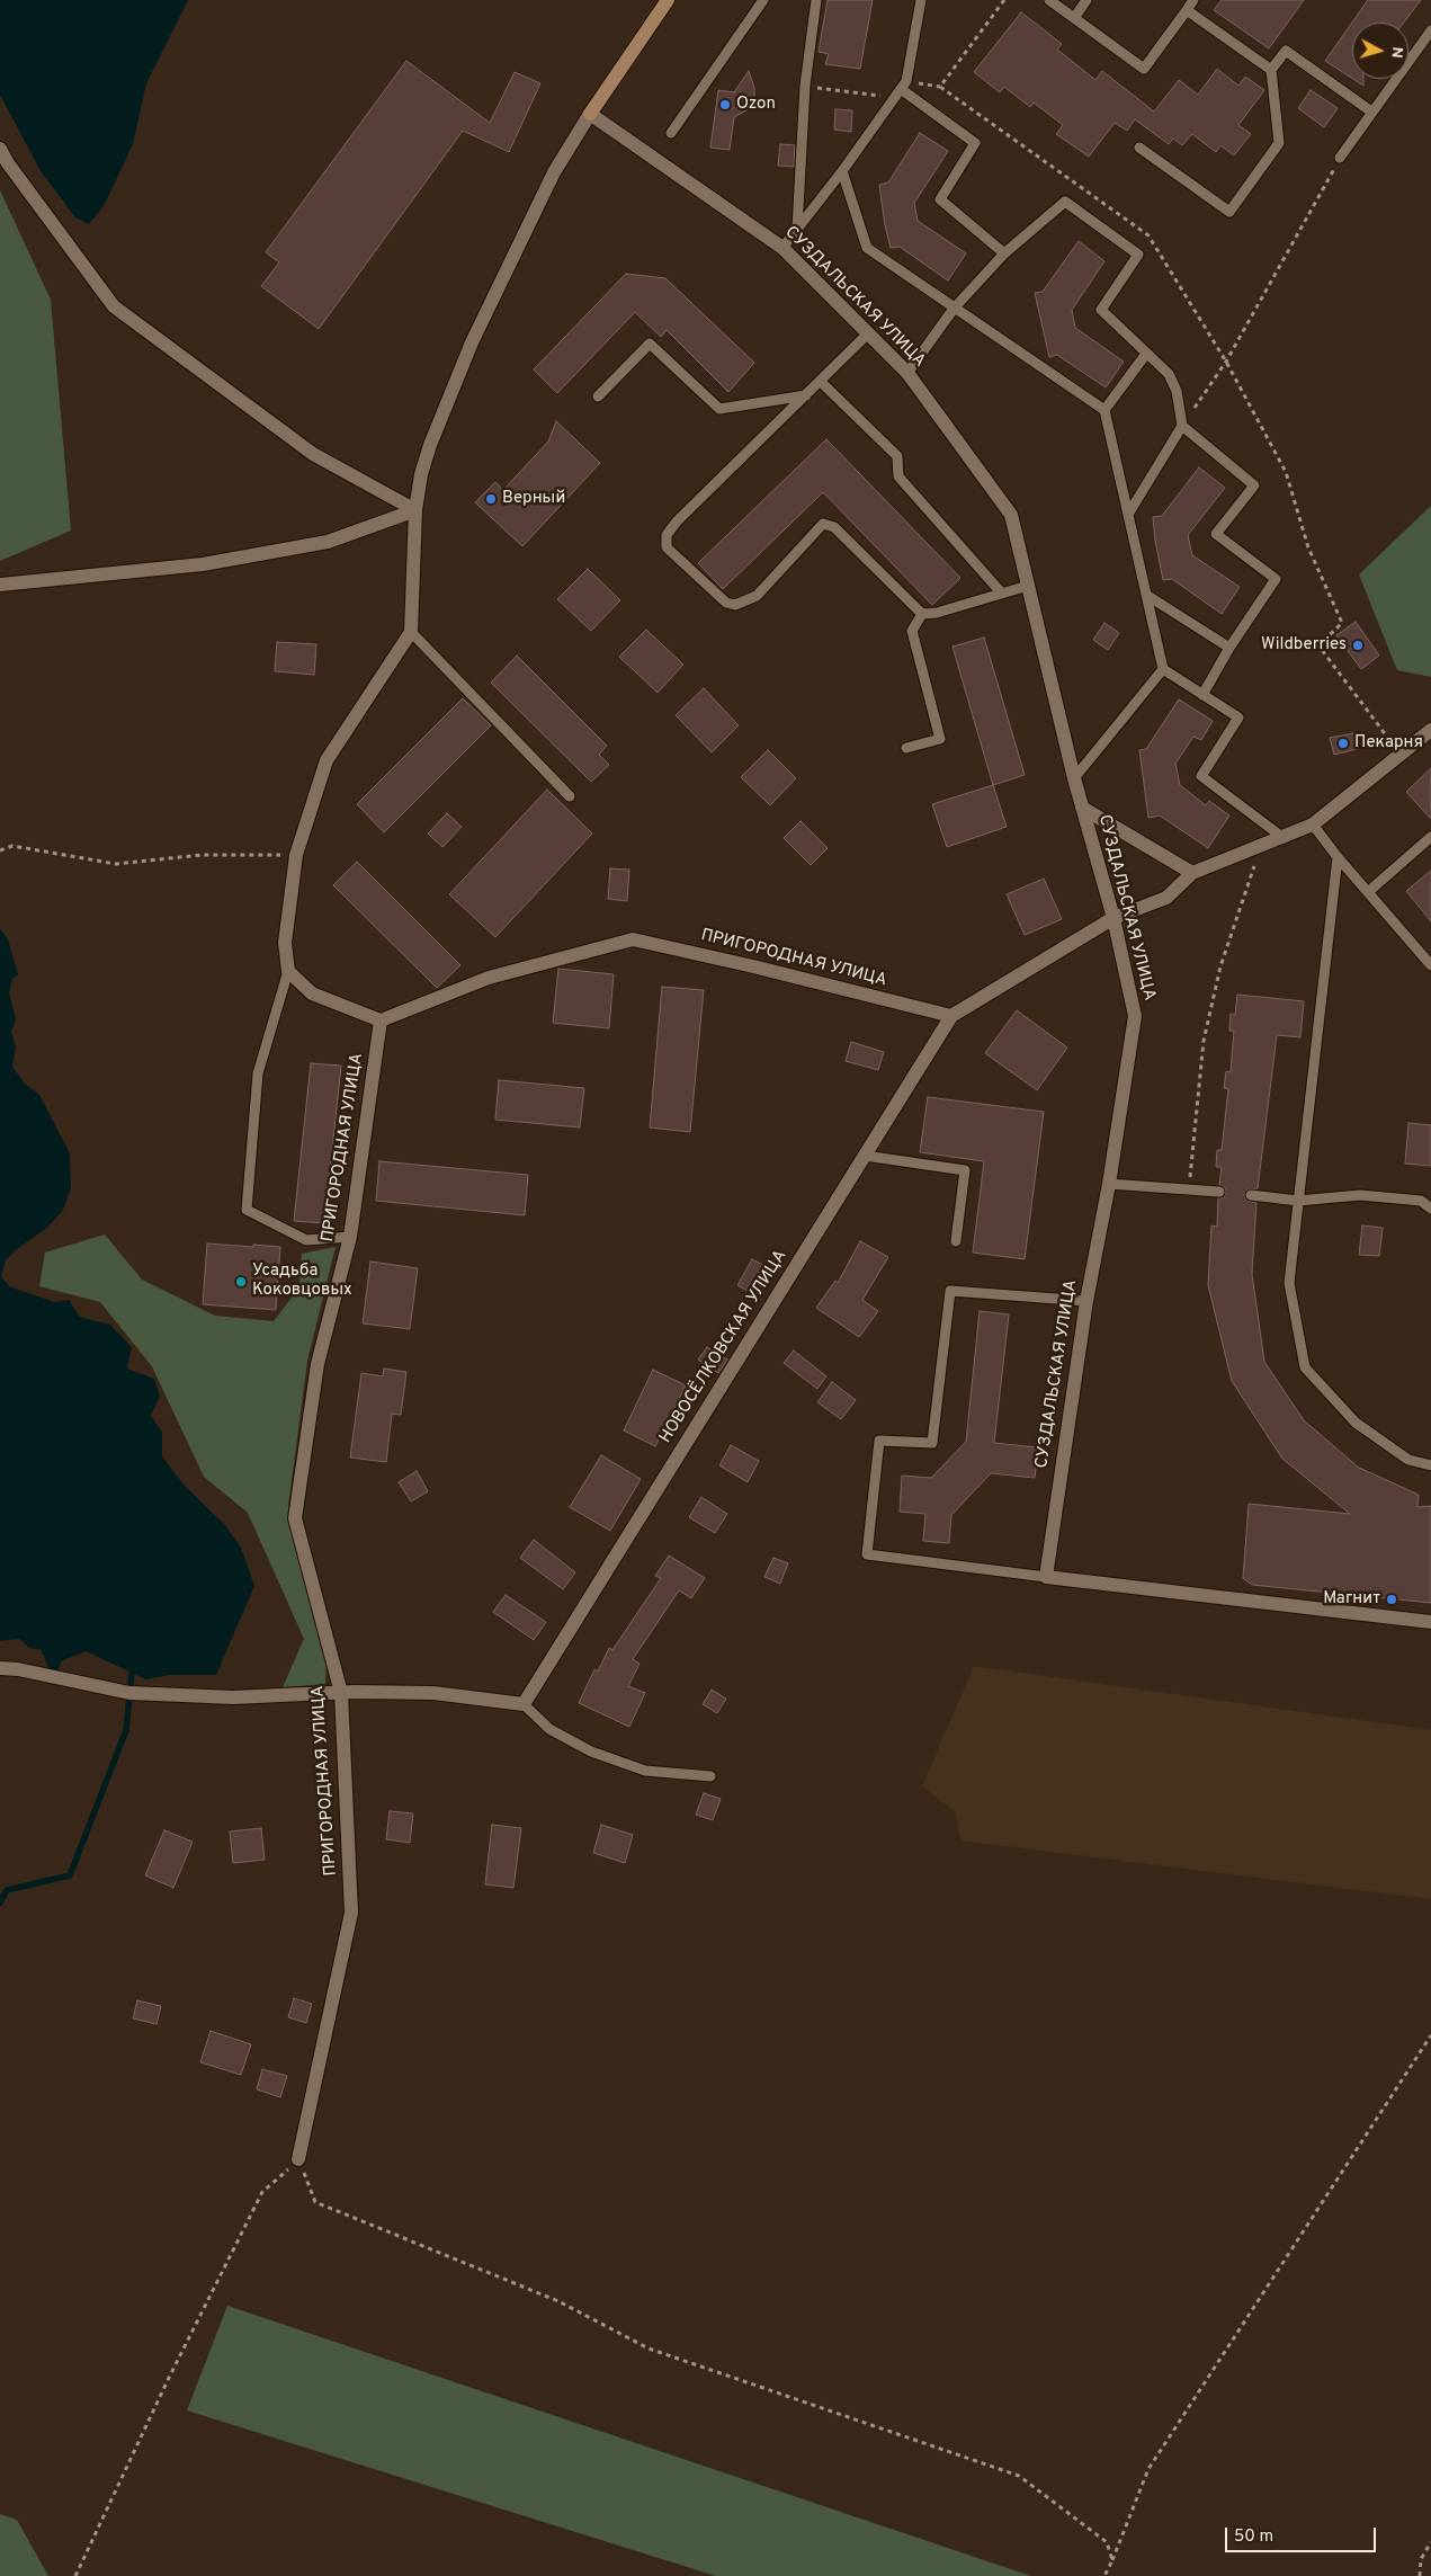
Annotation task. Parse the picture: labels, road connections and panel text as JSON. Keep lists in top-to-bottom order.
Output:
{
  "streets": {
    "street": ["СУЗДАЛЬСКАЯ УЛИЦА", "ПРИГОРОДНАЯ УЛИЦА", "НОВОСЁЛКОВСКАЯ УЛИЦА"]
  },
  "crossings": [
    ["СУЗДАЛЬСКАЯ УЛИЦА", "НОВОСЁЛКОВСКАЯ УЛИЦА"],
    ["ПРИГОРОДНАЯ УЛИЦА", "НОВОСЁЛКОВСКАЯ УЛИЦА"]
  ],
  "places": [
    "Ozon",
    "Верный",
    "Wildberries",
    "Пекарня",
    "Усадьба Коковцовых",
    "Магнит"
  ],
  "scale_bar": "50 m",
  "north": "right"
}
